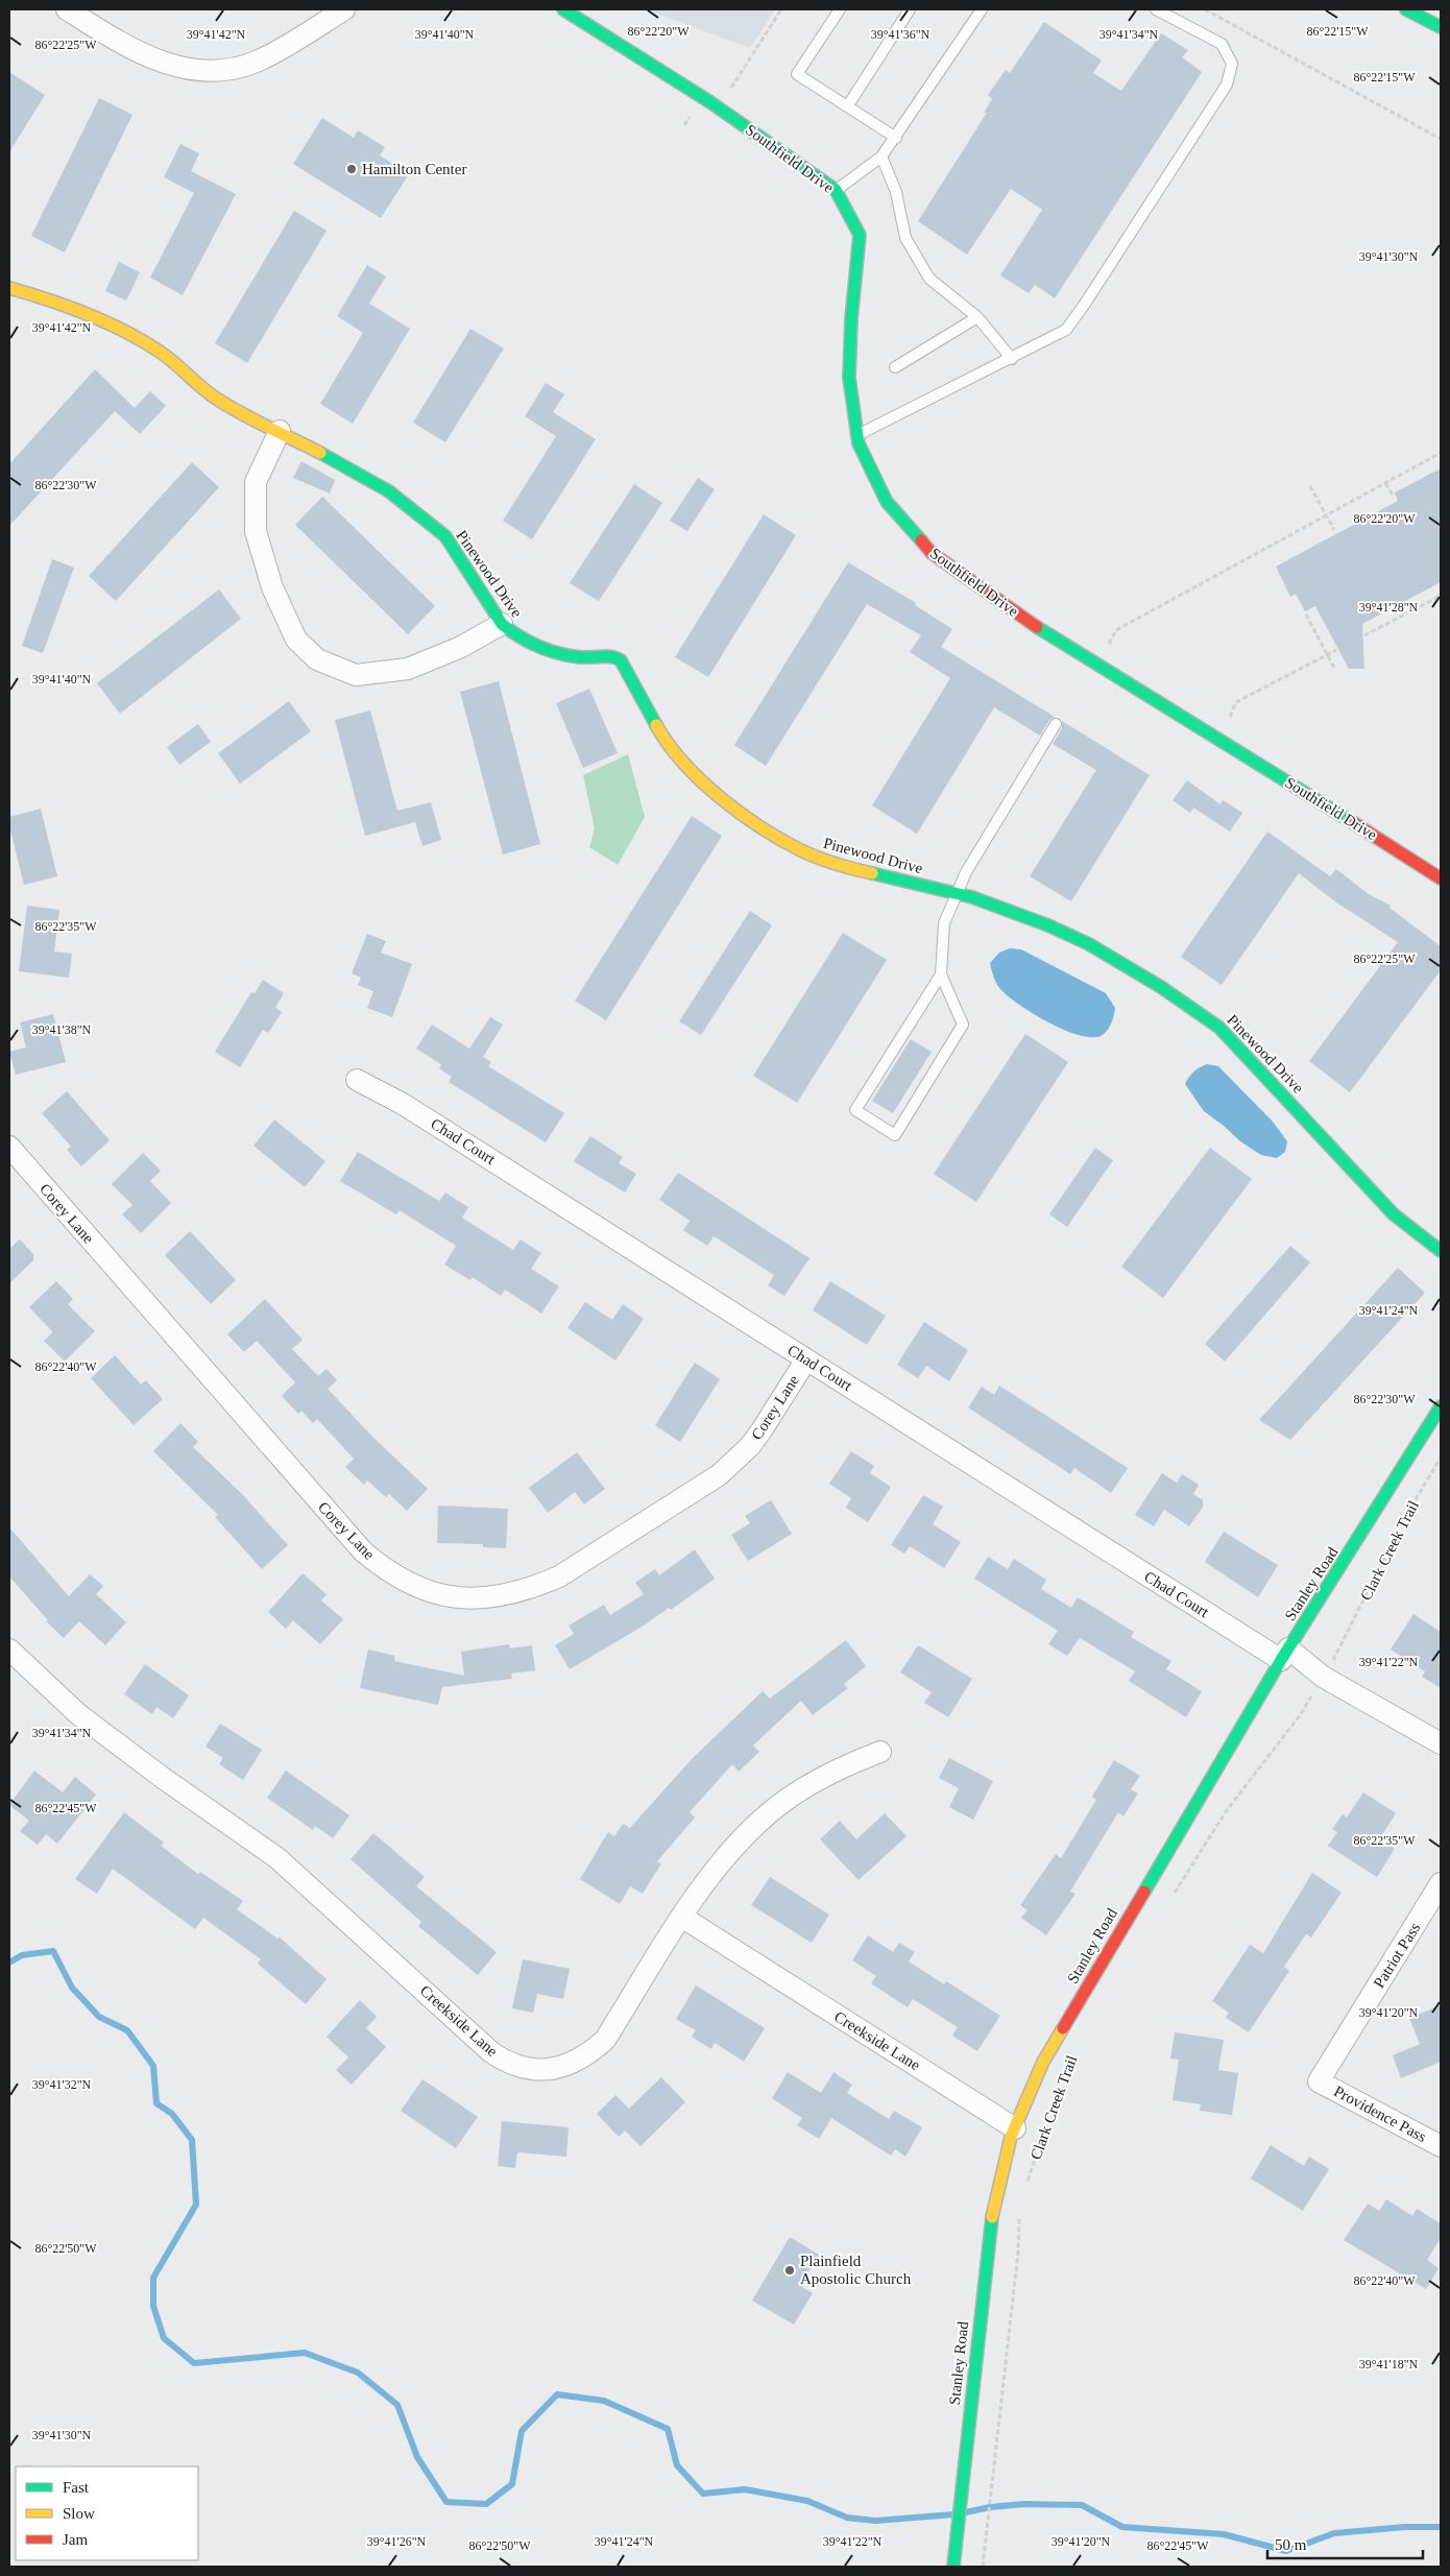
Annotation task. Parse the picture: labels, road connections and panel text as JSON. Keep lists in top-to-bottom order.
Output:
{
  "streets": {
    "street": [
      "Southfield Drive",
      "Pinewood Drive",
      "Chad Court",
      "Corey Lane",
      "Stanley Road",
      "Patriot Pass",
      "Creekside Lane",
      "Providence Pass"
    ],
    "path": ["Clark Creek Trail"]
  },
  "crossings": [
    ["Chad Court", "Corey Lane"],
    ["Chad Court", "Stanley Road"],
    ["Stanley Road", "Creekside Lane"],
    ["Patriot Pass", "Providence Pass"]
  ],
  "places": ["Hamilton Center", "Plainfield Apostolic Church"],
  "legend": ["Fast", "Slow", "Jam"],
  "scale_bar": "50 m",
  "coordinates": [
    "86°22'20\"W",
    "86°22'15\"W",
    "39°41'42\"N",
    "39°41'40\"N",
    "39°41'36\"N",
    "39°41'34\"N",
    "86°22'25\"W",
    "39°41'30\"N",
    "86°22'30\"W",
    "39°41'28\"N",
    "86°22'35\"W",
    "39°41'38\"N",
    "39°41'24\"N",
    "86°22'40\"W",
    "39°41'22\"N",
    "86°22'45\"W",
    "39°41'20\"N",
    "39°41'32\"N",
    "86°22'50\"W",
    "39°41'18\"N",
    "39°41'26\"N"
  ]
}
